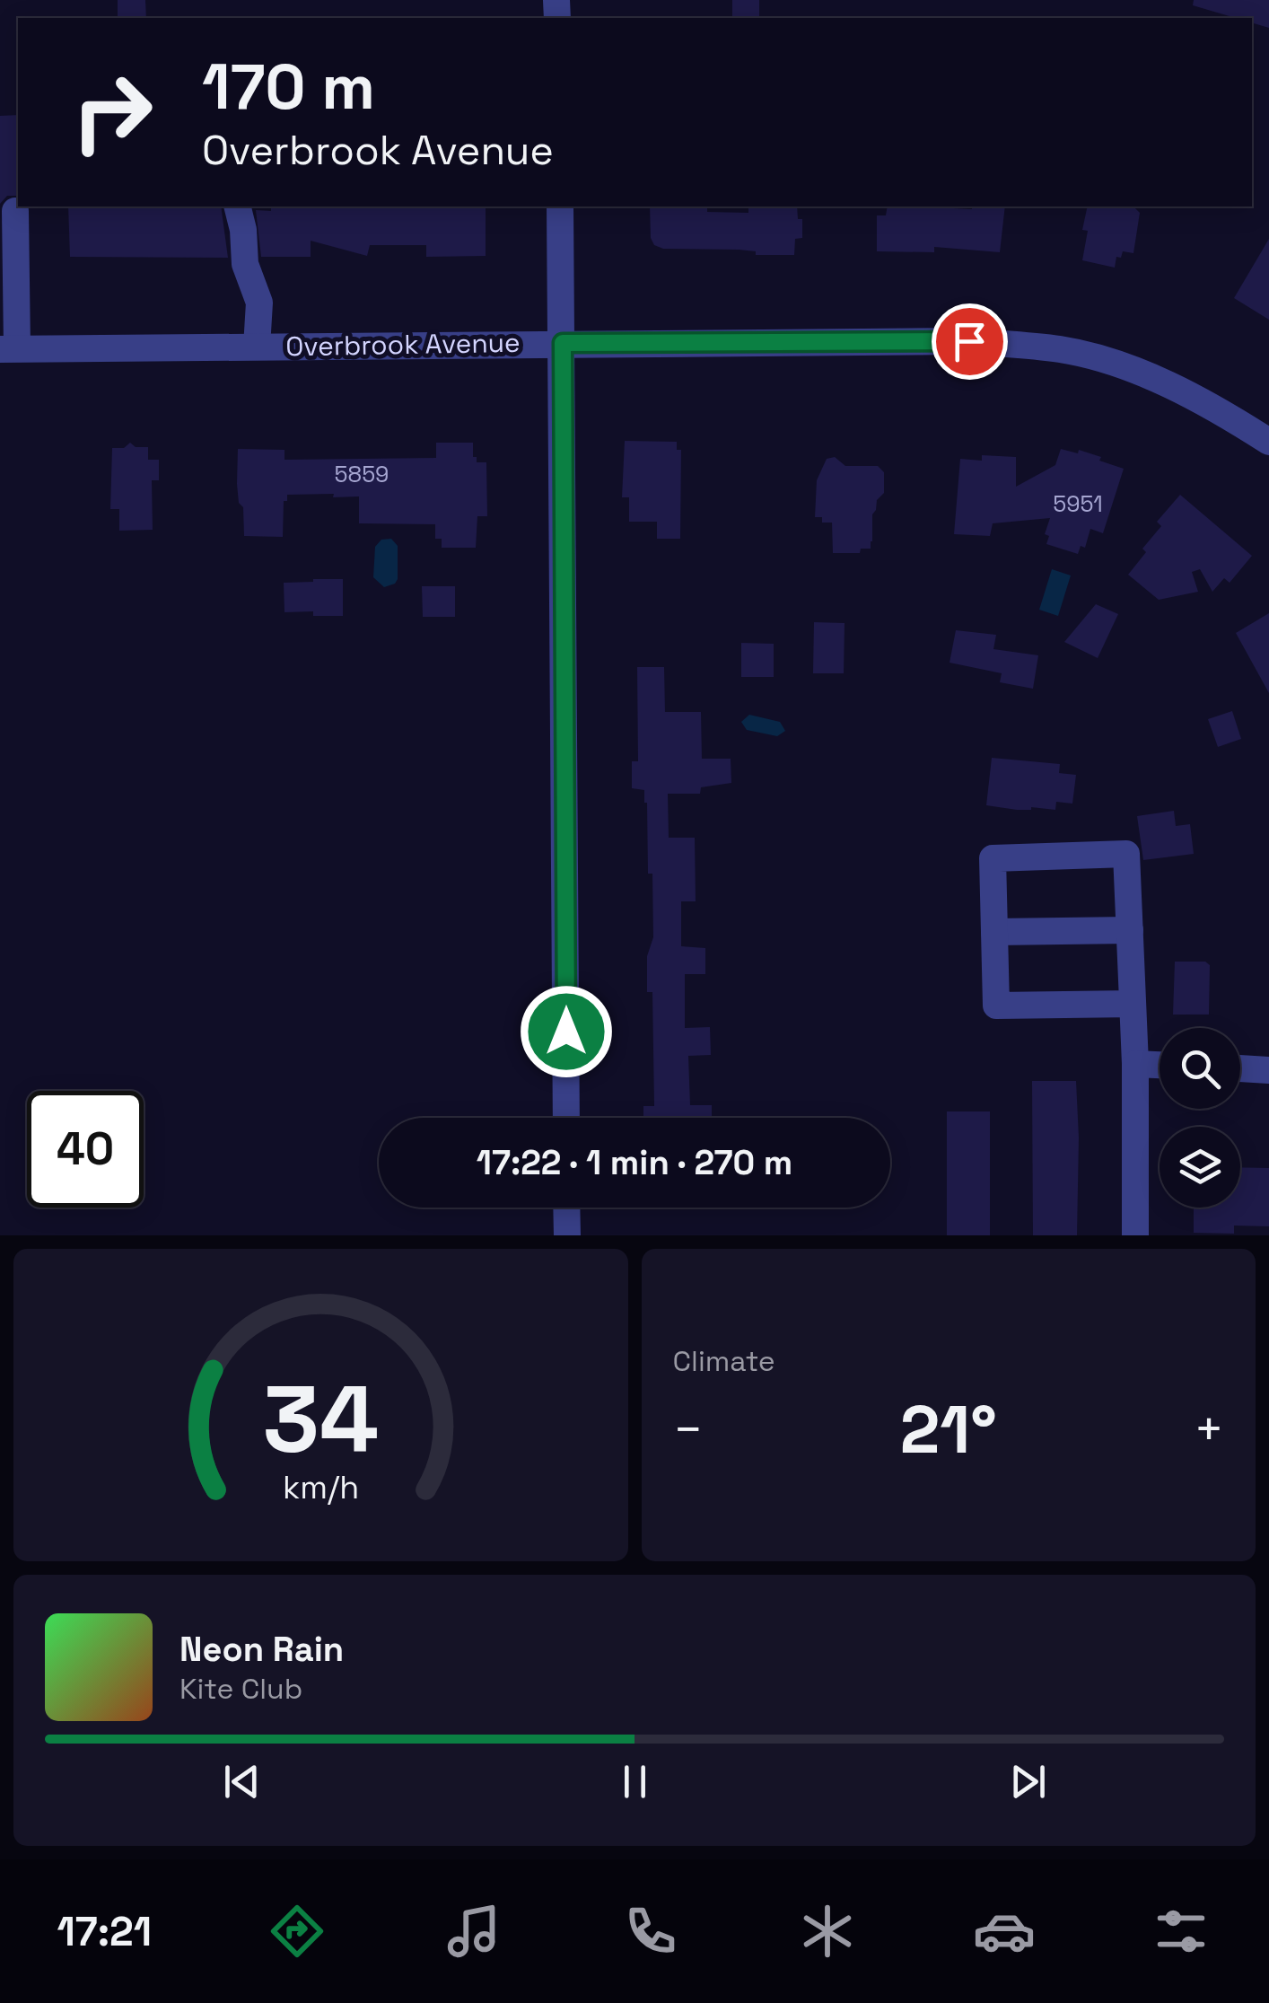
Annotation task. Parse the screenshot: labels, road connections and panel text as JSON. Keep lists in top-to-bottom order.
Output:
{
  "streets": {
    "street": ["Overbrook Avenue"]
  },
  "house_numbers": ["5859", "5951"],
  "page": {
    "turn": ["170 m", "Overbrook Avenue"],
    "limit": "40",
    "trip": "17:22 · 1 min · 270 m",
    "tile": "Climate",
    "heat": ["−", "21°", "+"],
    "song": ["Neon Rain", "Kite Club"],
    "tabs": "17:21",
    "gauge": ["34", "km/h"]
  }
}
